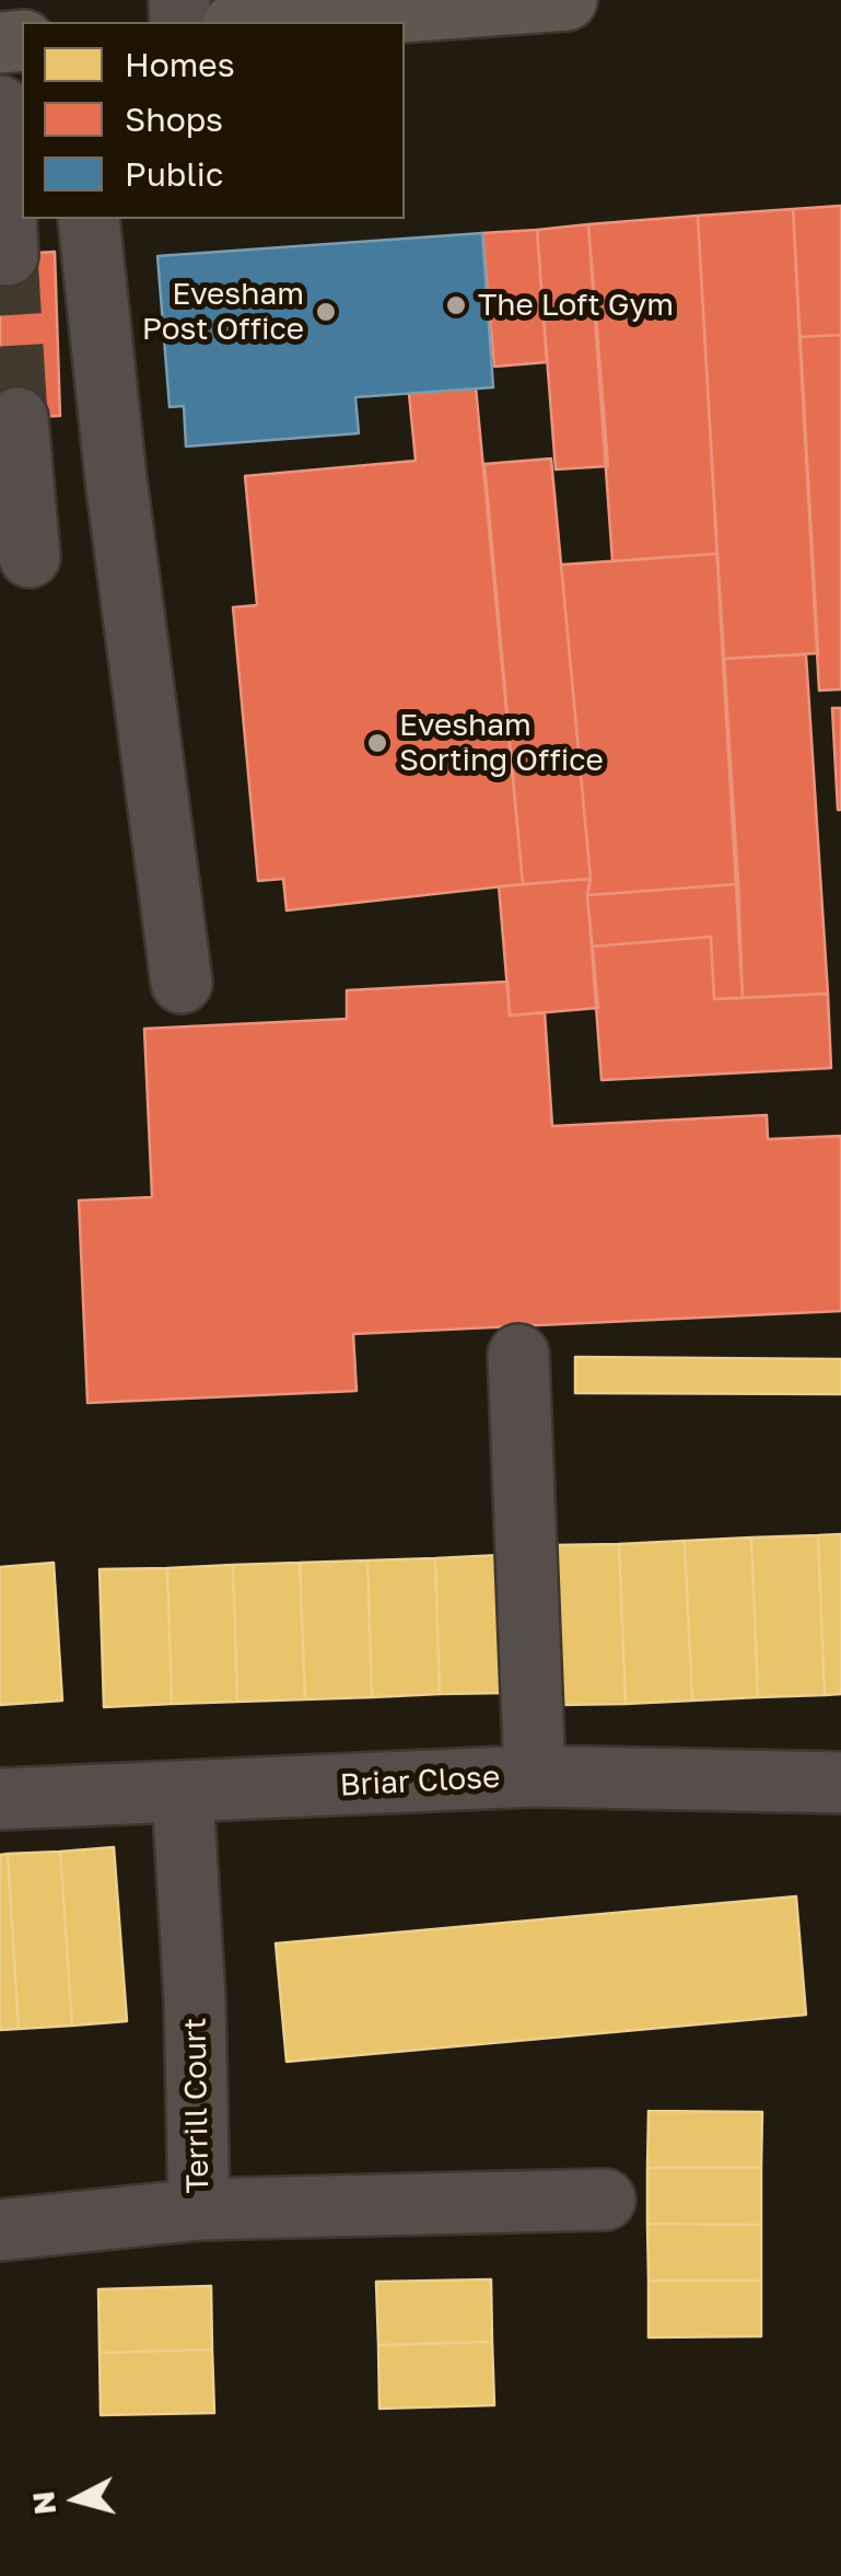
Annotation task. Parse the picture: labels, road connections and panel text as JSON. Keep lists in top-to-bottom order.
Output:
{
  "streets": {
    "street": ["Briar Close", "Terrill Court"]
  },
  "crossings": [
    ["Briar Close", "Terrill Court"]
  ],
  "places": ["The Loft Gym", "Evesham Post Office", "Evesham Sorting Office"],
  "legend": ["Homes", "Shops", "Public"],
  "north": "left"
}
